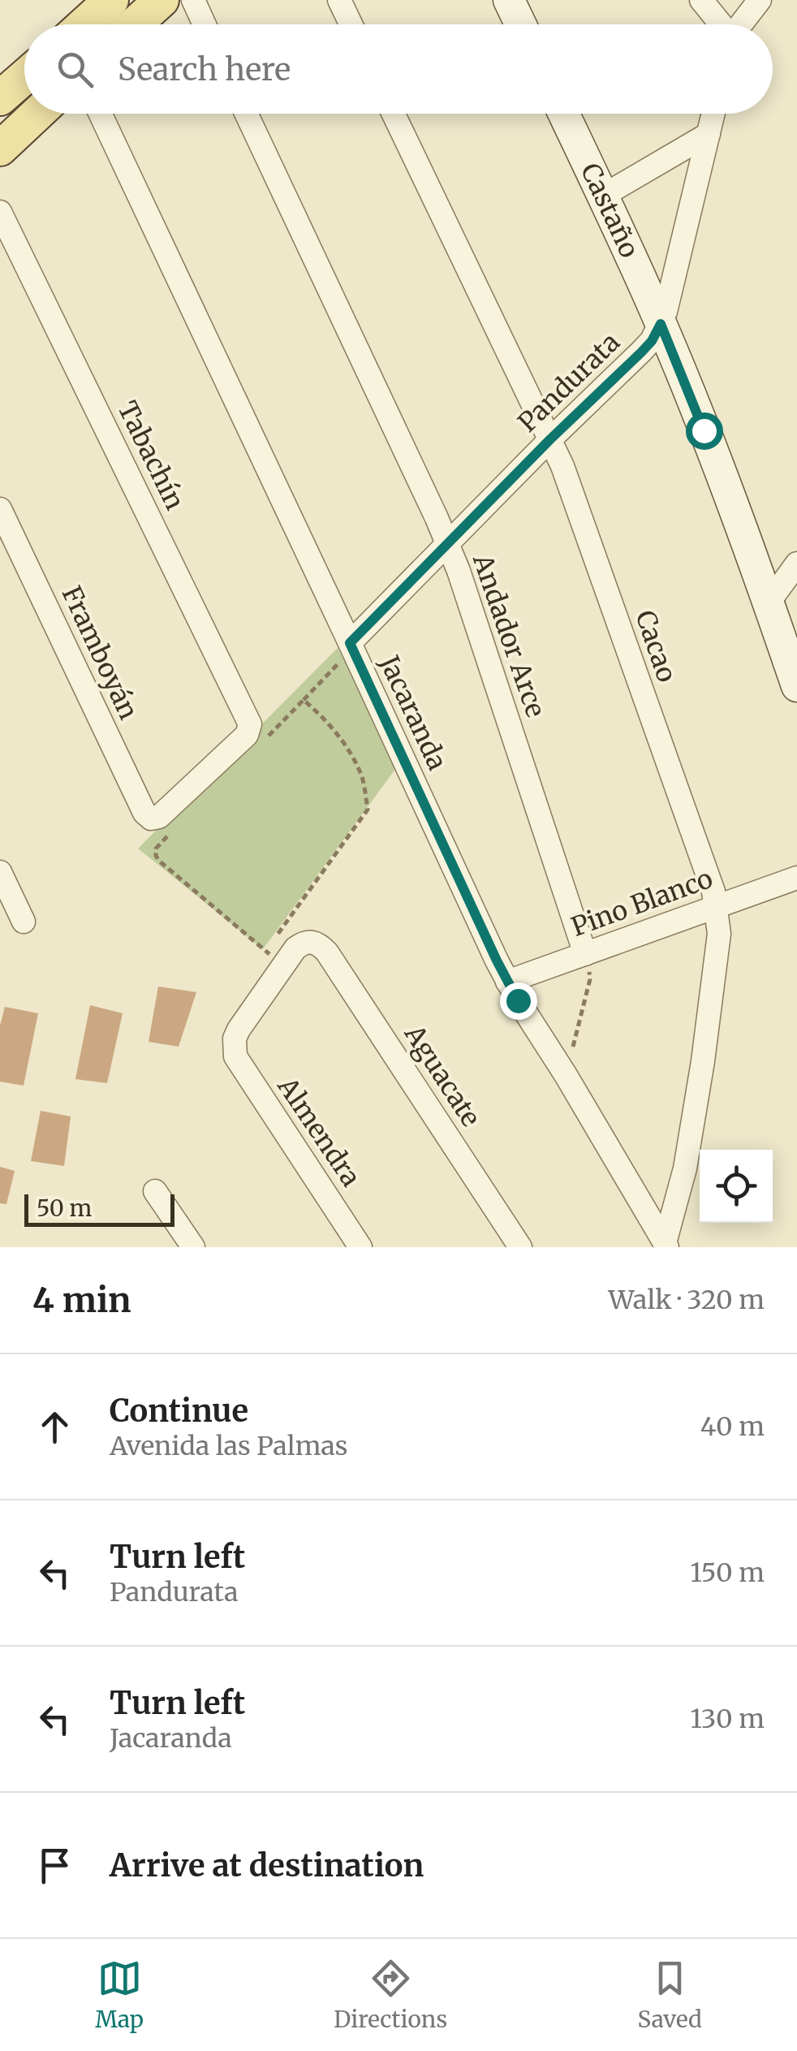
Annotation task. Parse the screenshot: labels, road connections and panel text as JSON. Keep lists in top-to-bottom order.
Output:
{
  "streets": {
    "street": [
      "Castaño",
      "Pandurata",
      "Tabachín",
      "Andador Arce",
      "Cacao",
      "Framboyán",
      "Jacaranda",
      "Pino Blanco",
      "Aguacate",
      "Almendra"
    ]
  },
  "crossings": [
    ["Castaño", "Pandurata"],
    ["Pandurata", "Andador Arce"],
    ["Pandurata", "Cacao"],
    ["Pandurata", "Jacaranda"],
    ["Tabachín", "Framboyán"],
    ["Andador Arce", "Pino Blanco"],
    ["Cacao", "Jacaranda"],
    ["Cacao", "Pino Blanco"],
    ["Jacaranda", "Pino Blanco"],
    ["Aguacate", "Almendra"]
  ],
  "scale_bar": "50 m",
  "page": {
    "search": "Search here",
    "scale": "50 m",
    "heading": ["4 min", "Walk · 320 m"],
    "list": [
      ["Continue", "Avenida las Palmas", "40 m"],
      ["Turn left", "Pandurata", "150 m"],
      ["Turn left", "Jacaranda", "130 m"],
      "Arrive at destination"
    ],
    "nav": ["Map", "Directions", "Saved"]
  }
}
